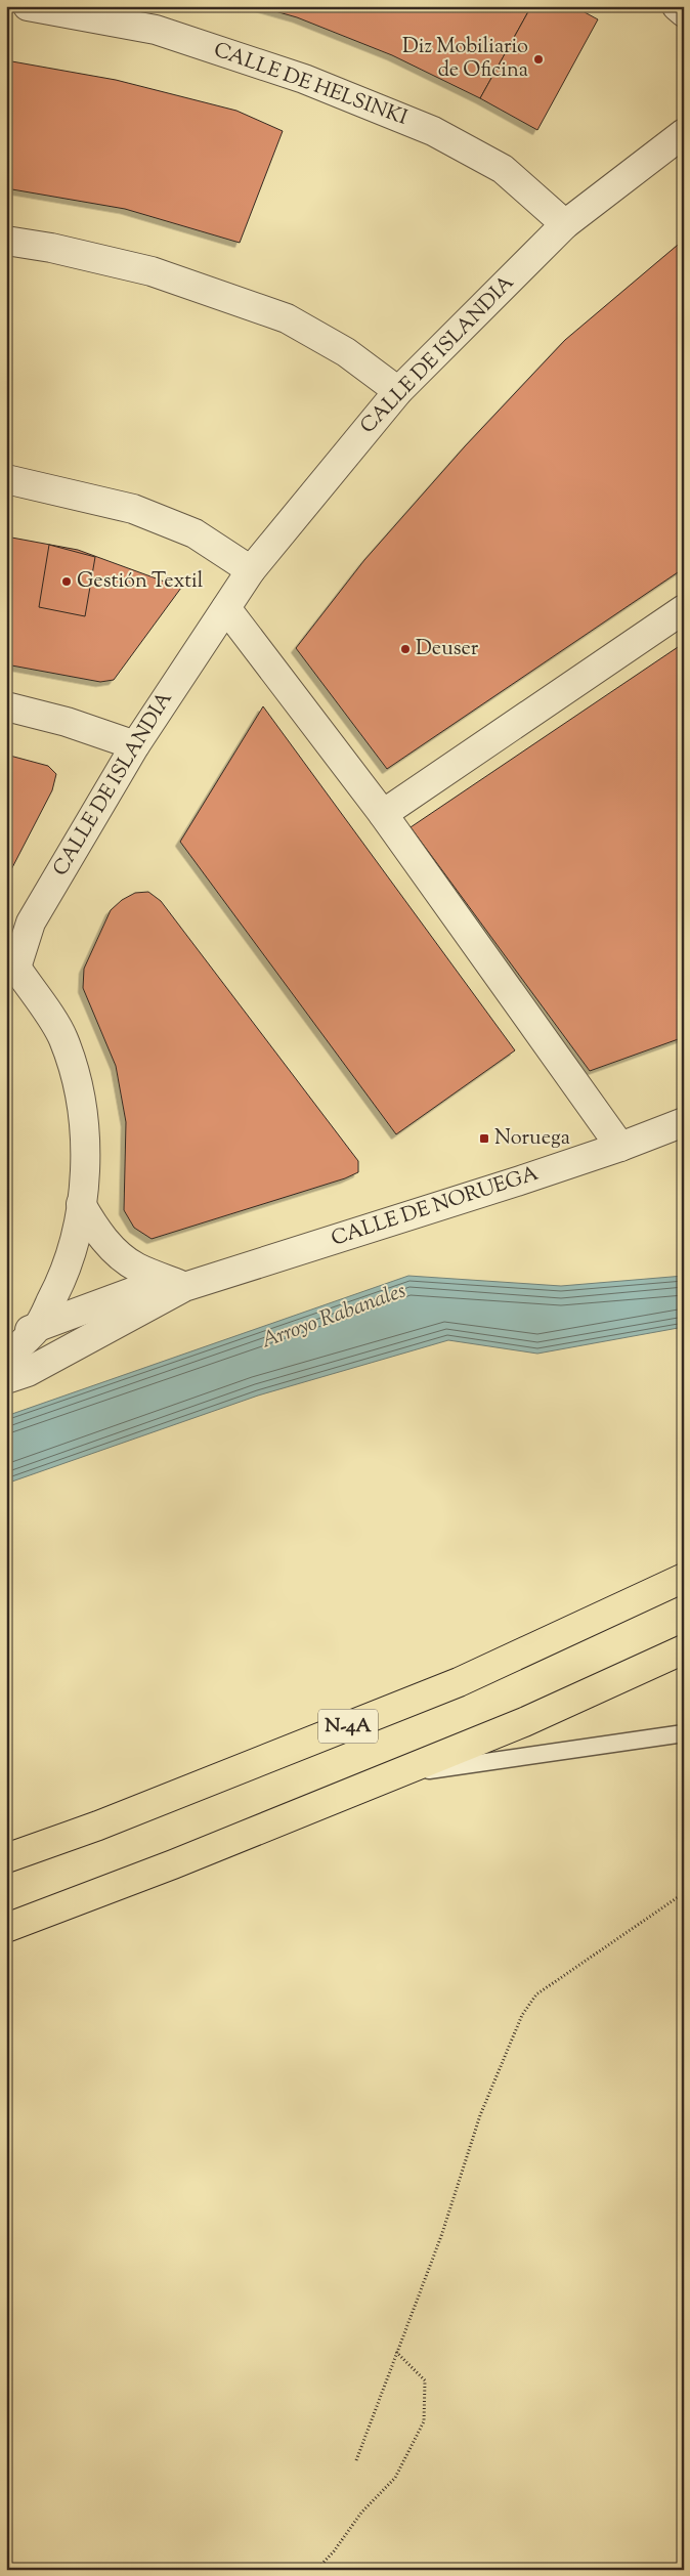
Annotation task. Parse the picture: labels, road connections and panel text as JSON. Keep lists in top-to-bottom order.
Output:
{
  "streets": {
    "main road": ["N-4A"],
    "street": ["CALLE DE HELSINKI", "CALLE DE ISLANDIA", "CALLE DE NORUEGA"]
  },
  "crossings": [
    ["CALLE DE HELSINKI", "CALLE DE ISLANDIA"]
  ],
  "water": ["Arroyo Rabanales"],
  "places": {
    "other": ["Diz Mobiliario de Oficina", "Gestión Textil", "Deuser"],
    "transit": ["Noruega"]
  }
}
